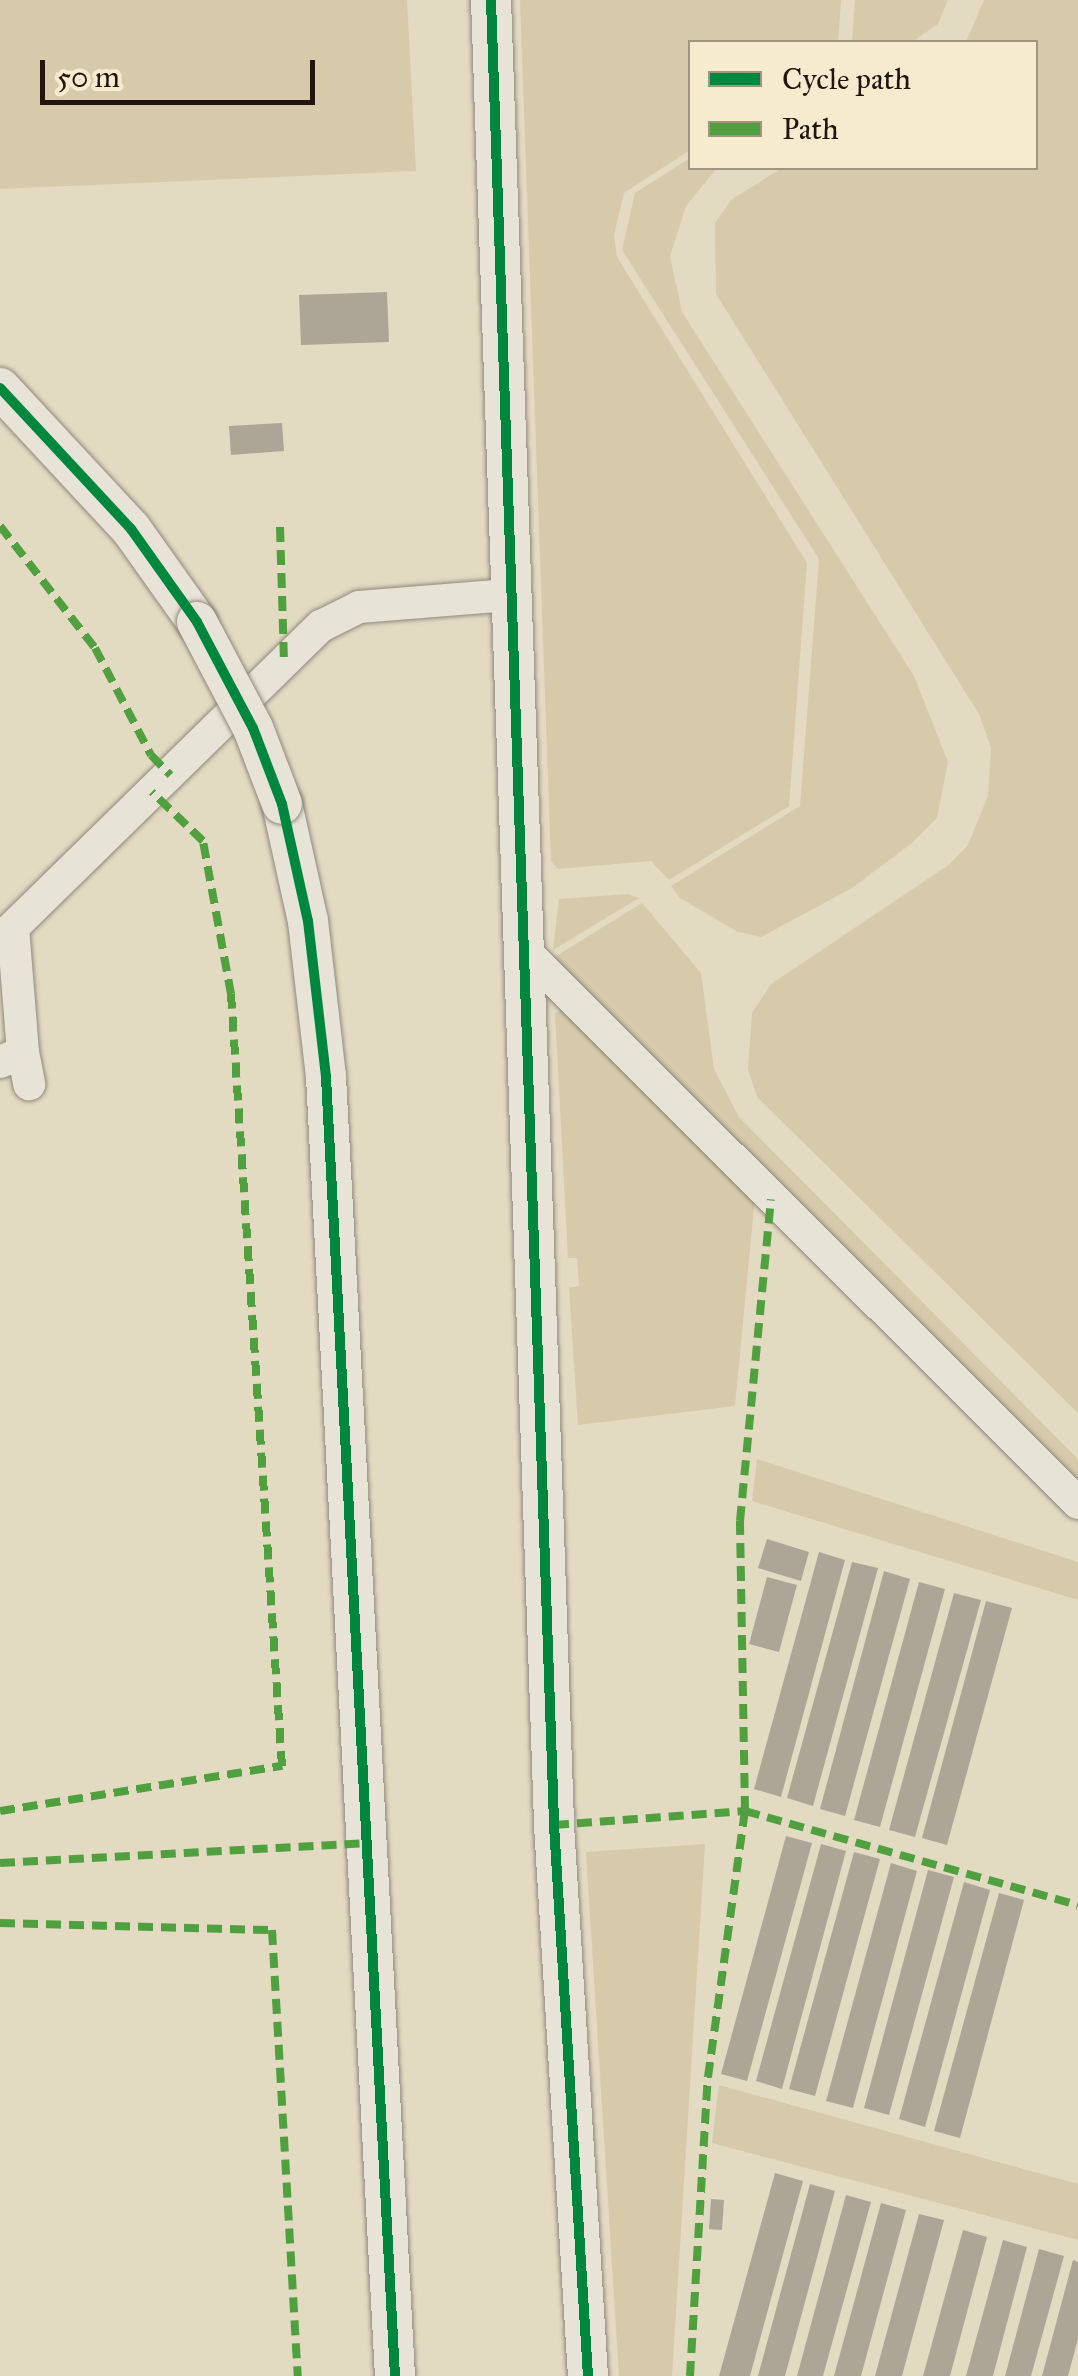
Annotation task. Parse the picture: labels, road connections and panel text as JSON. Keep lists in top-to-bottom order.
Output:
{
  "legend": ["Cycle path", "Path"],
  "scale_bar": "50 m"
}
